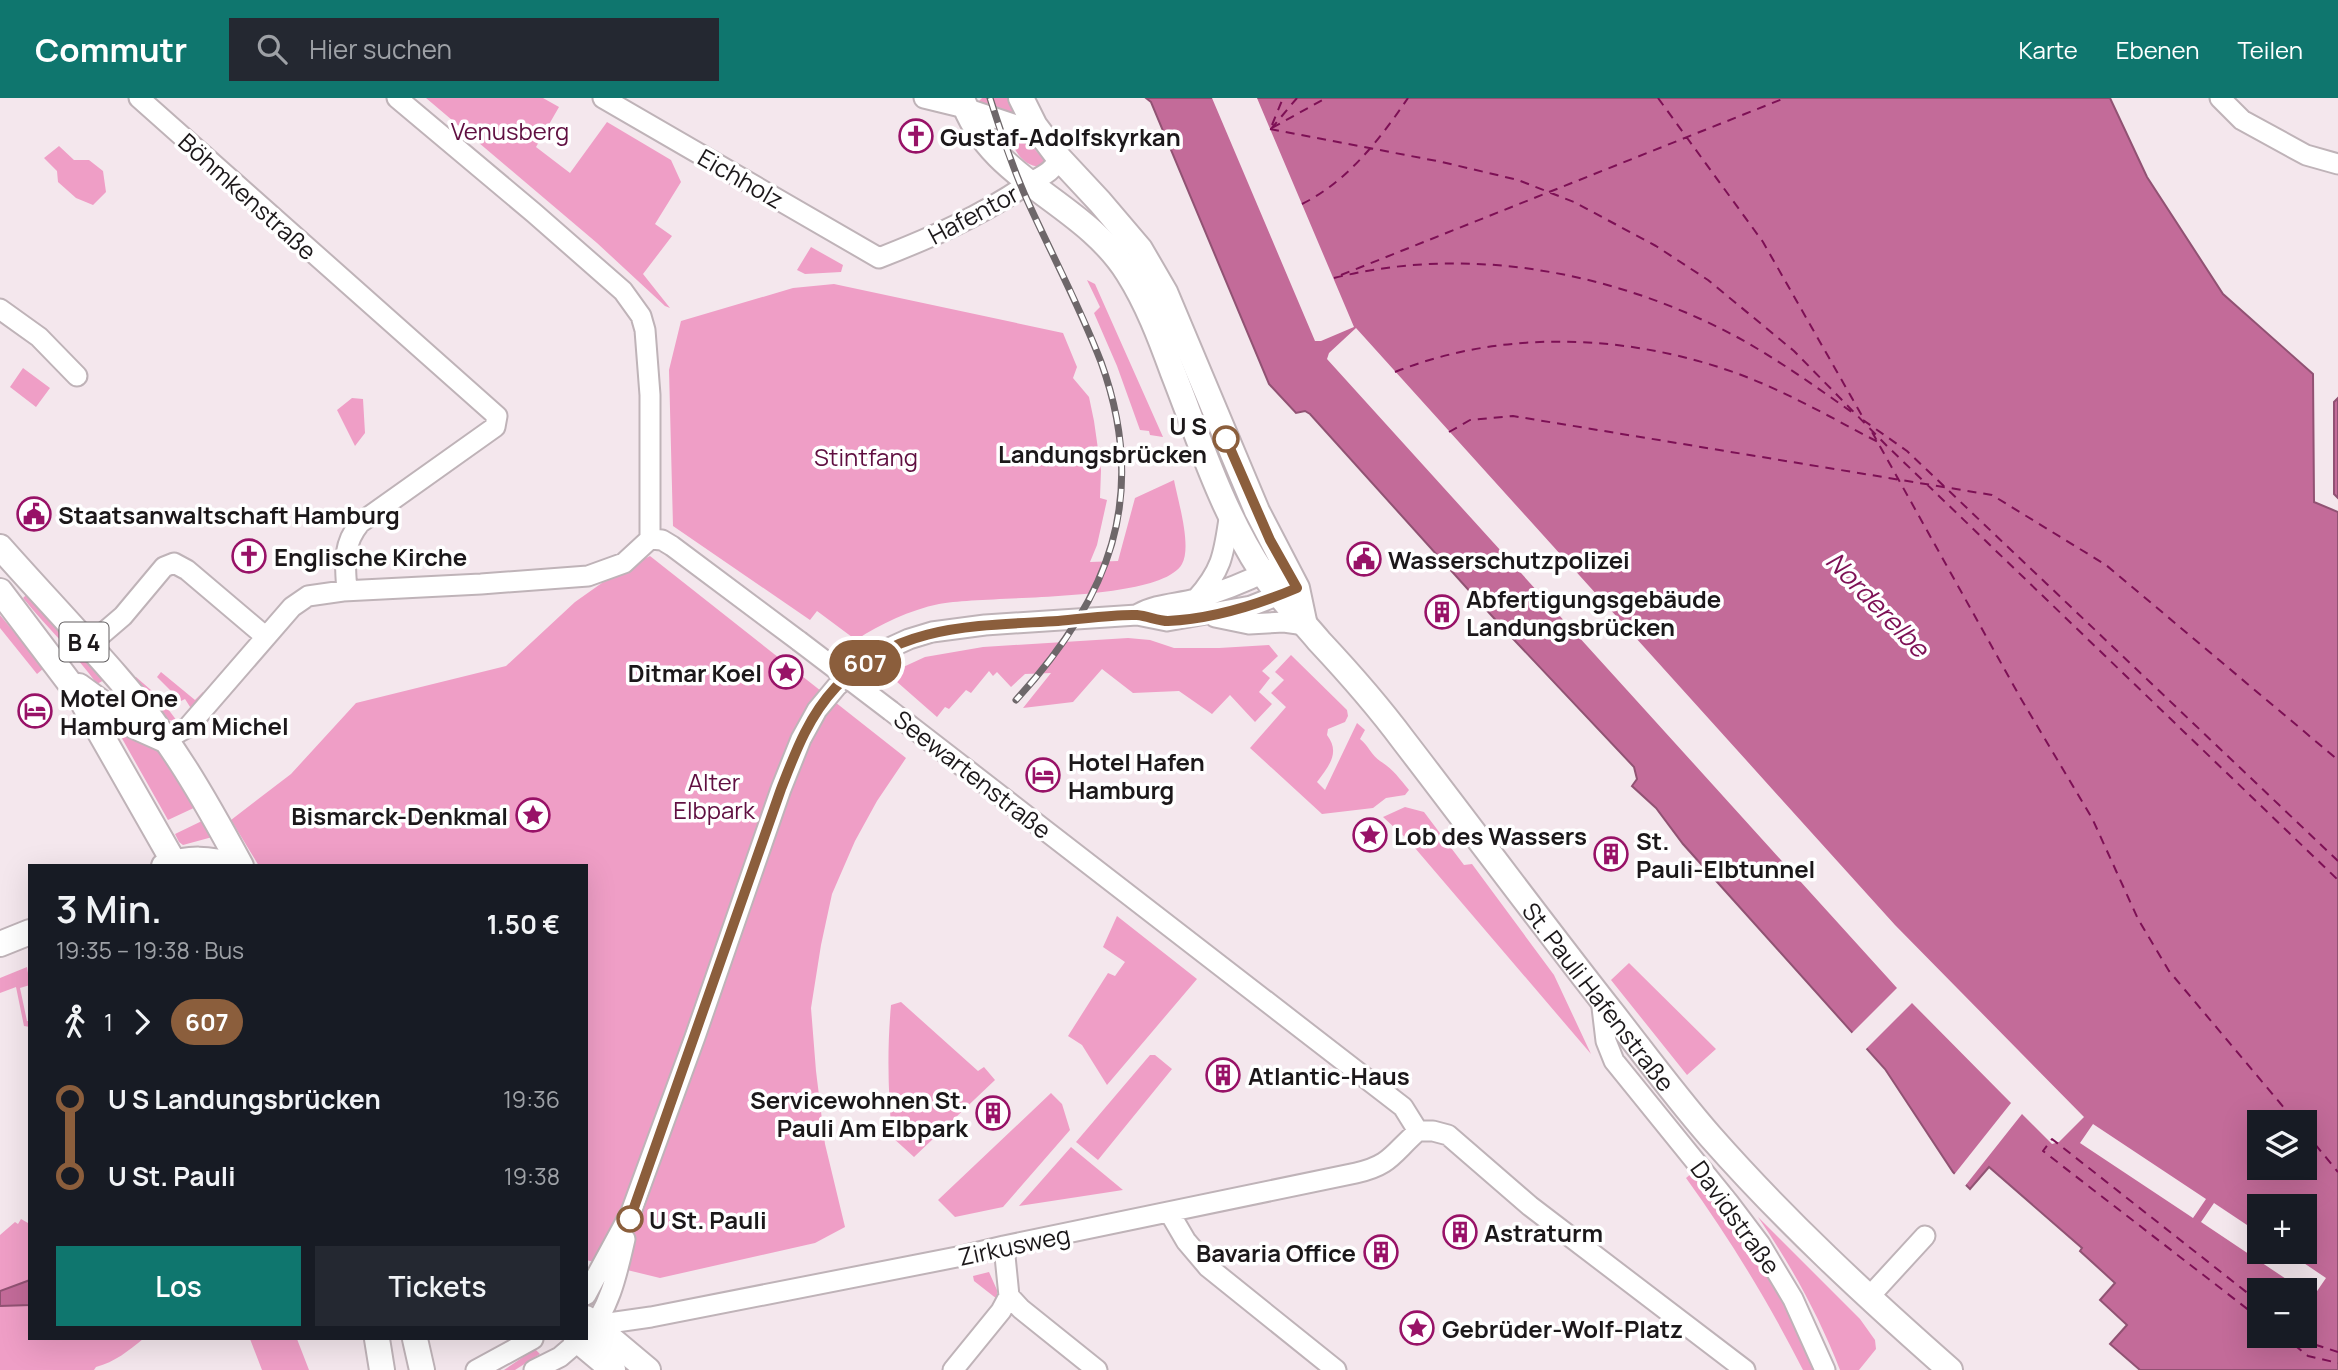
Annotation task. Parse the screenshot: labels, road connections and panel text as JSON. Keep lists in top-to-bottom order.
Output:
{
  "streets": {
    "main road": ["B 4", "St. Pauli Hafenstraße"],
    "street": [
      "Eichholz",
      "Böhmkenstraße",
      "Hafentor",
      "Seewartenstraße",
      "Davidstraße",
      "Zirkusweg"
    ]
  },
  "crossings": [
    ["Eichholz", "Hafentor"],
    ["Seewartenstraße", "Zirkusweg"],
    ["St. Pauli Hafenstraße", "Davidstraße"]
  ],
  "water": ["Norderelbe"],
  "parks": ["Venusberg", "Stintfang", "Alter Elbpark"],
  "places": {
    "church": ["Gustaf-Adolfskyrkan", "Englische Kirche"],
    "other": ["U S Landungsbrücken", "U St. Pauli"],
    "public building": ["Staatsanwaltschaft Hamburg", "Wasserschutzpolizei"],
    "building": [
      "Abfertigungsgebäude Landungsbrücken",
      "St. Pauli-Elbtunnel",
      "Atlantic-Haus",
      "Servicewohnen St. Pauli Am Elbpark",
      "Astraturm",
      "Bavaria Office"
    ],
    "place": [
      "Ditmar Koel",
      "Bismarck-Denkmal",
      "Lob des Wassers",
      "Gebrüder-Wolf-Platz"
    ],
    "hotel": ["Motel One Hamburg am Michel", "Hotel Hafen Hamburg"]
  },
  "lines": ["bus line 607"],
  "page": {
    "header": "Commutr",
    "search": "Hier suchen",
    "nav": ["Karte", "Ebenen", "Teilen"],
    "on_map": "607",
    "heading": ["3 Min.", "19:35 – 19:38 · Bus", "1.50 €"],
    "legs": ["1", "607"],
    "list": [
      {
        "name": "U S Landungsbrücken",
        "value": "19:36"
      },
      {
        "name": "U St. Pauli",
        "value": "19:38"
      }
    ],
    "map_buttons": ["+", "−"],
    "buttons": ["Los", "Tickets"]
  }
}
